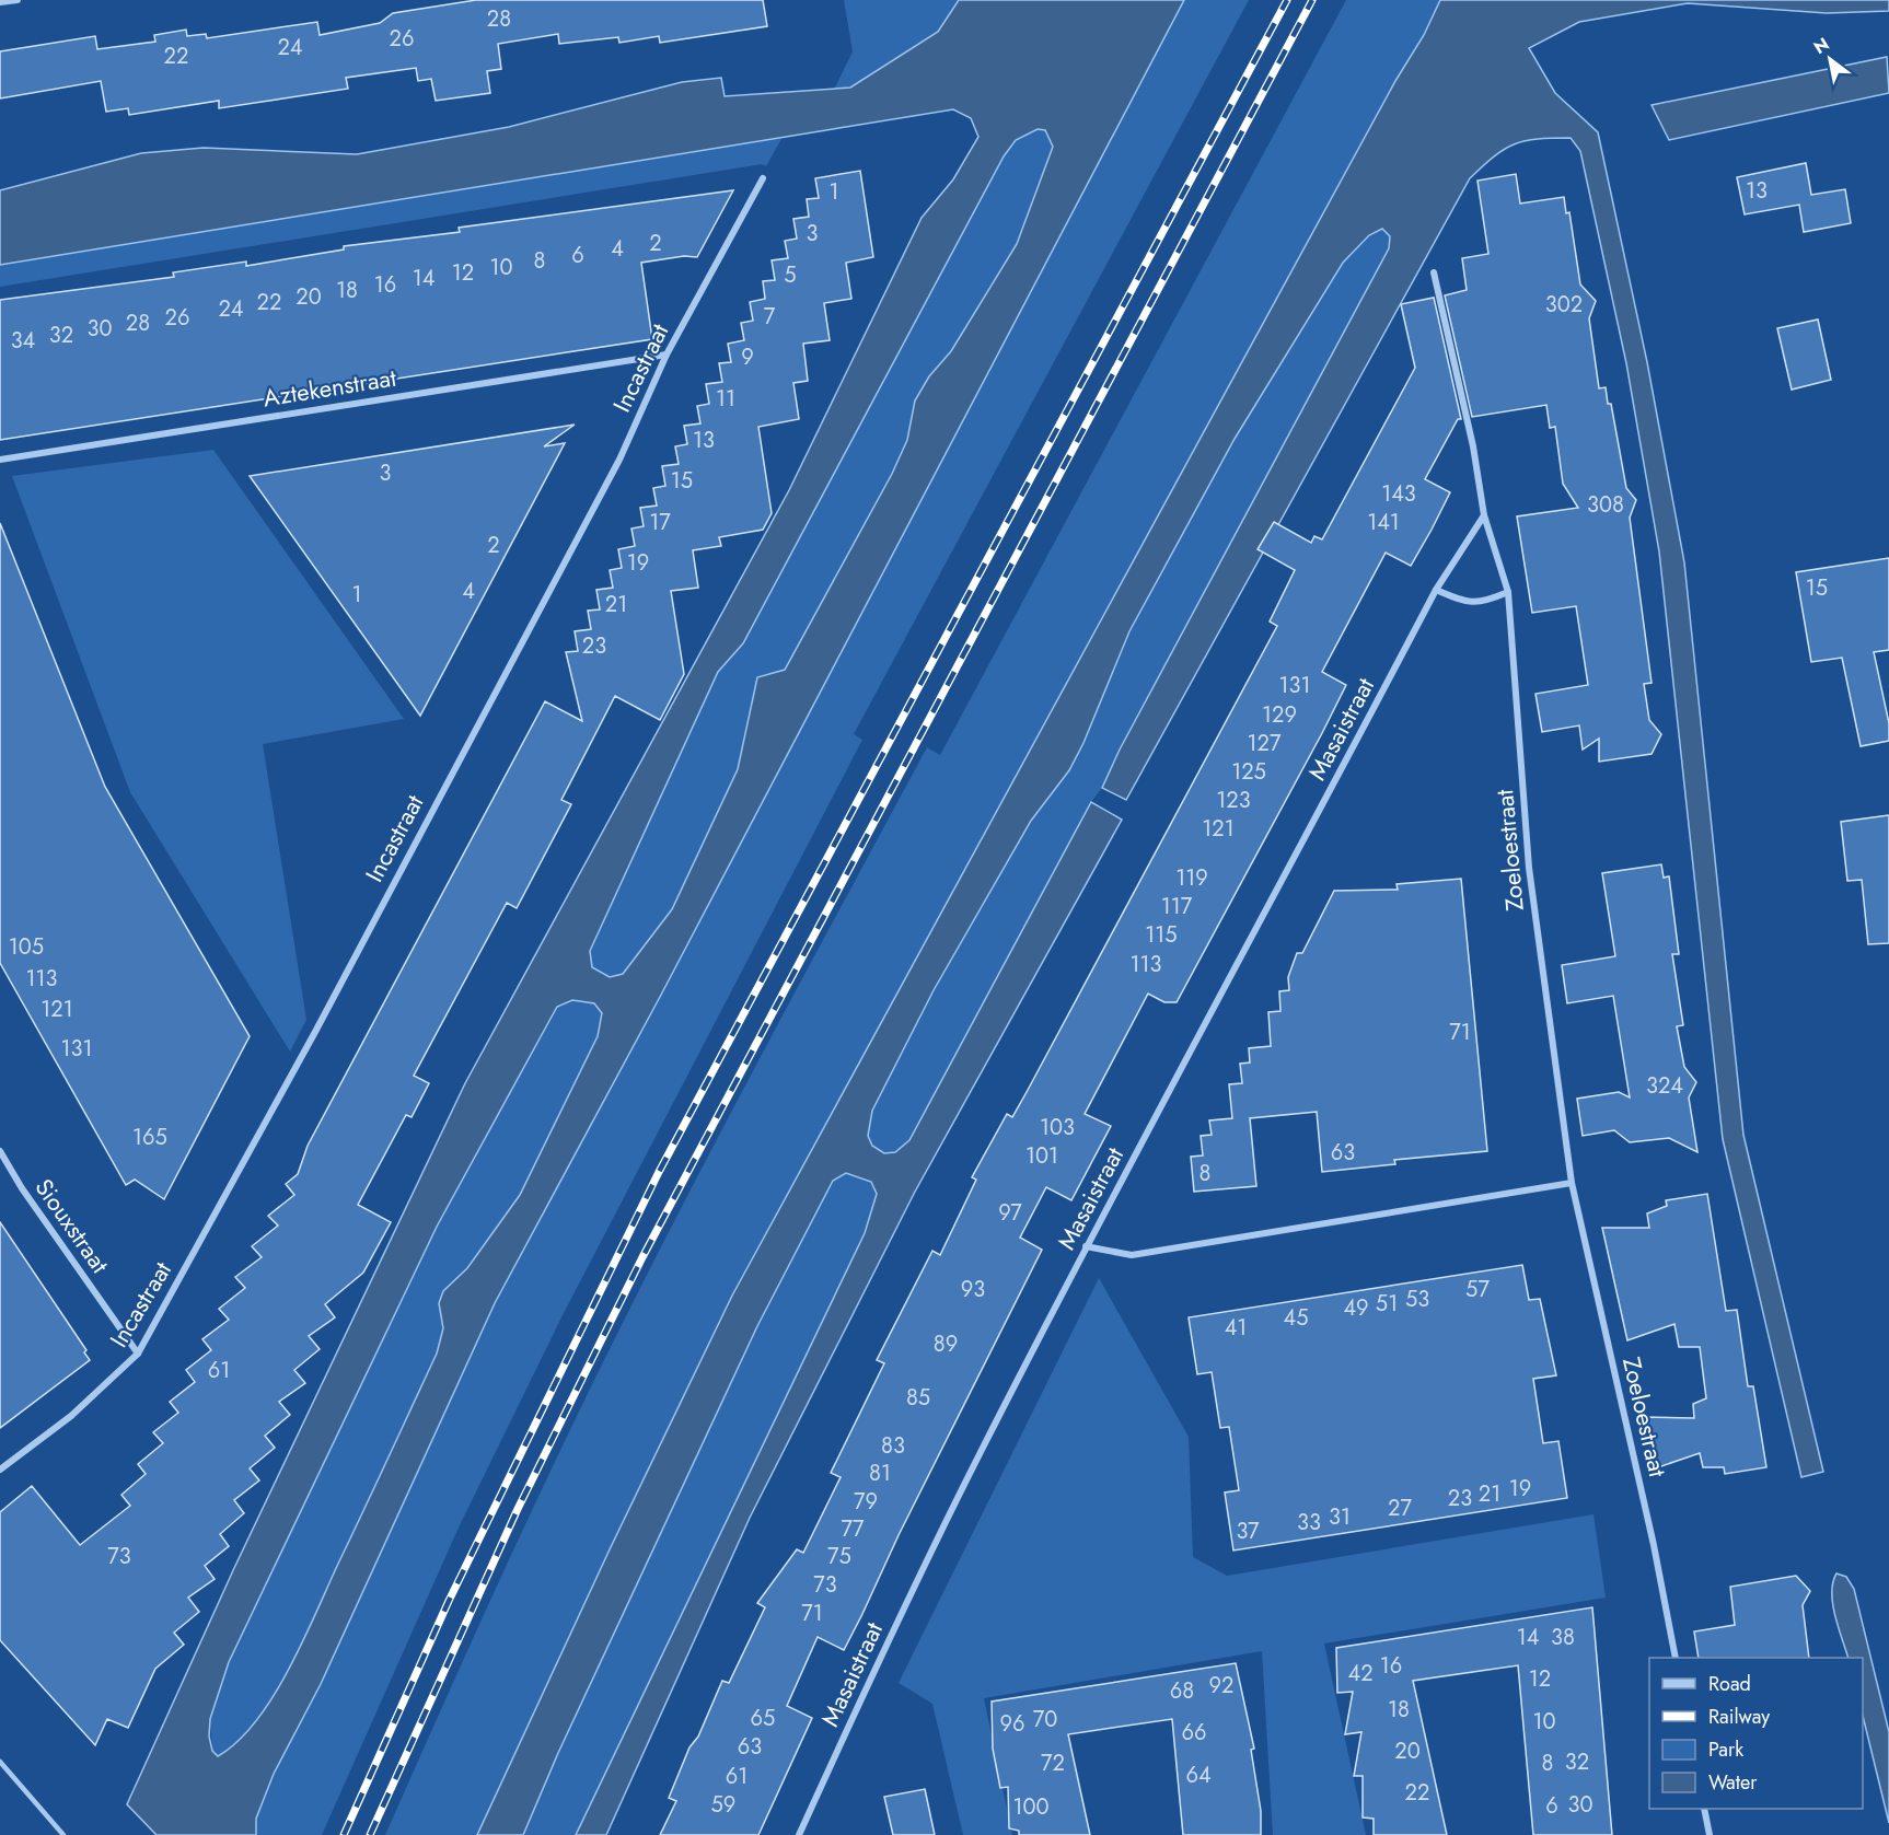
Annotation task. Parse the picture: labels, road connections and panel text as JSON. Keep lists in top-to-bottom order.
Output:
{
  "streets": {
    "street": [
      "Incastraat",
      "Aztekenstraat",
      "Masaistraat",
      "Zoeloestraat",
      "Siouxstraat"
    ]
  },
  "crossings": [
    ["Incastraat", "Aztekenstraat"],
    ["Incastraat", "Siouxstraat"],
    ["Masaistraat", "Zoeloestraat"]
  ],
  "house_numbers": [
    "28",
    "26",
    "24",
    "22",
    "13",
    "1",
    "3",
    "2",
    "4",
    "6",
    "8",
    "10",
    "12",
    "5",
    "14",
    "16",
    "18",
    "20",
    "22",
    "302",
    "24",
    "7",
    "26",
    "28",
    "30",
    "32",
    "34",
    "9",
    "11",
    "13",
    "3",
    "15",
    "143",
    "308",
    "17",
    "141",
    "2",
    "19",
    "15",
    "4",
    "1",
    "21",
    "23",
    "131",
    "129",
    "127",
    "125",
    "123",
    "121",
    "119",
    "117",
    "115",
    "105",
    "113",
    "113",
    "121",
    "71",
    "131",
    "324",
    "103",
    "165",
    "63",
    "101",
    "8",
    "97",
    "93",
    "57",
    "53",
    "51",
    "49",
    "45",
    "41",
    "89",
    "61",
    "85",
    "83",
    "81",
    "19",
    "21",
    "23",
    "79",
    "27",
    "31",
    "33",
    "77",
    "37",
    "73",
    "75",
    "73",
    "71",
    "14",
    "38",
    "16",
    "42",
    "12",
    "92",
    "68",
    "18",
    "65",
    "70",
    "10",
    "96",
    "66",
    "63",
    "20",
    "32",
    "72",
    "8",
    "64",
    "61",
    "22",
    "59",
    "30",
    "6",
    "100"
  ],
  "legend": [
    "Road",
    "Railway",
    "Park",
    "Water"
  ],
  "north": "top left"
}
